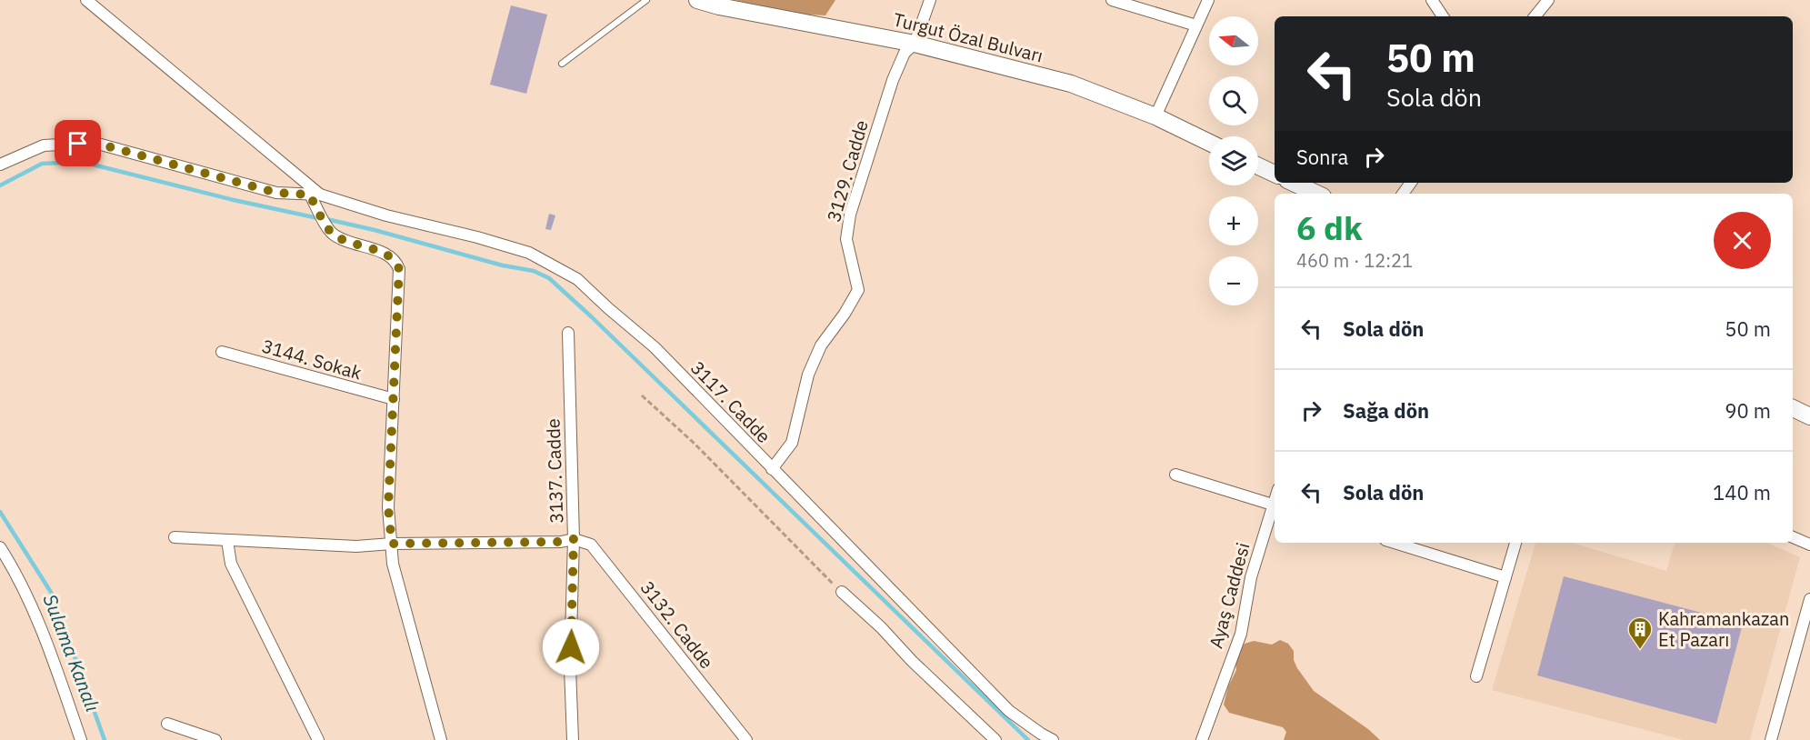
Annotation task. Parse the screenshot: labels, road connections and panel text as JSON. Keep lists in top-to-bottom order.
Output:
{
  "streets": {
    "street": [
      "Turgut Özal Bulvarı",
      "3129. Cadde",
      "3144. Sokak",
      "3117. Cadde",
      "3137. Cadde",
      "Ayaş Caddesi",
      "3132. Cadde"
    ]
  },
  "crossings": [
    ["Turgut Özal Bulvarı", "3129. Cadde"],
    ["3129. Cadde", "3117. Cadde"],
    ["3137. Cadde", "3132. Cadde"]
  ],
  "water": ["Sulama Kanalı"],
  "places": {
    "building": ["Kahramankazan Et Pazarı"]
  },
  "north": "left",
  "page": {
    "map_buttons": ["+", "−"],
    "turn": ["50 m", "Sola dön"],
    "then": "Sonra",
    "heading": ["6 dk", "460 m · 12:21"],
    "list": [
      {
        "name": "Sola dön",
        "value": "50 m"
      },
      {
        "name": "Sağa dön",
        "value": "90 m"
      },
      {
        "name": "Sola dön",
        "value": "140 m"
      }
    ]
  }
}
